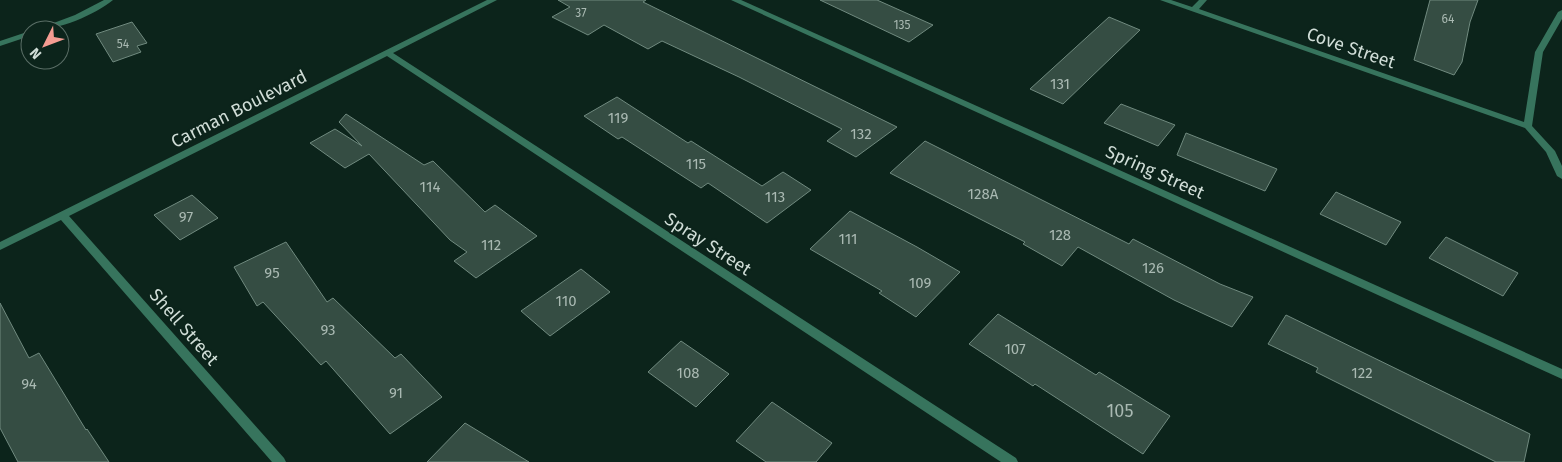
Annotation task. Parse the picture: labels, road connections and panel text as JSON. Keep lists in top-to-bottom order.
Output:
{
  "streets": {
    "street": [
      "Cove Street",
      "Carman Boulevard",
      "Spring Street",
      "Spray Street",
      "Shell Street"
    ]
  },
  "crossings": [
    ["Carman Boulevard", "Spray Street"],
    ["Carman Boulevard", "Shell Street"]
  ],
  "house_numbers": [
    "37",
    "64",
    "135",
    "54",
    "131",
    "119",
    "132",
    "115",
    "114",
    "128A",
    "113",
    "97",
    "128",
    "111",
    "112",
    "126",
    "95",
    "109",
    "110",
    "93",
    "107",
    "108",
    "122",
    "94",
    "91",
    "105"
  ],
  "north": "bottom left"
}
